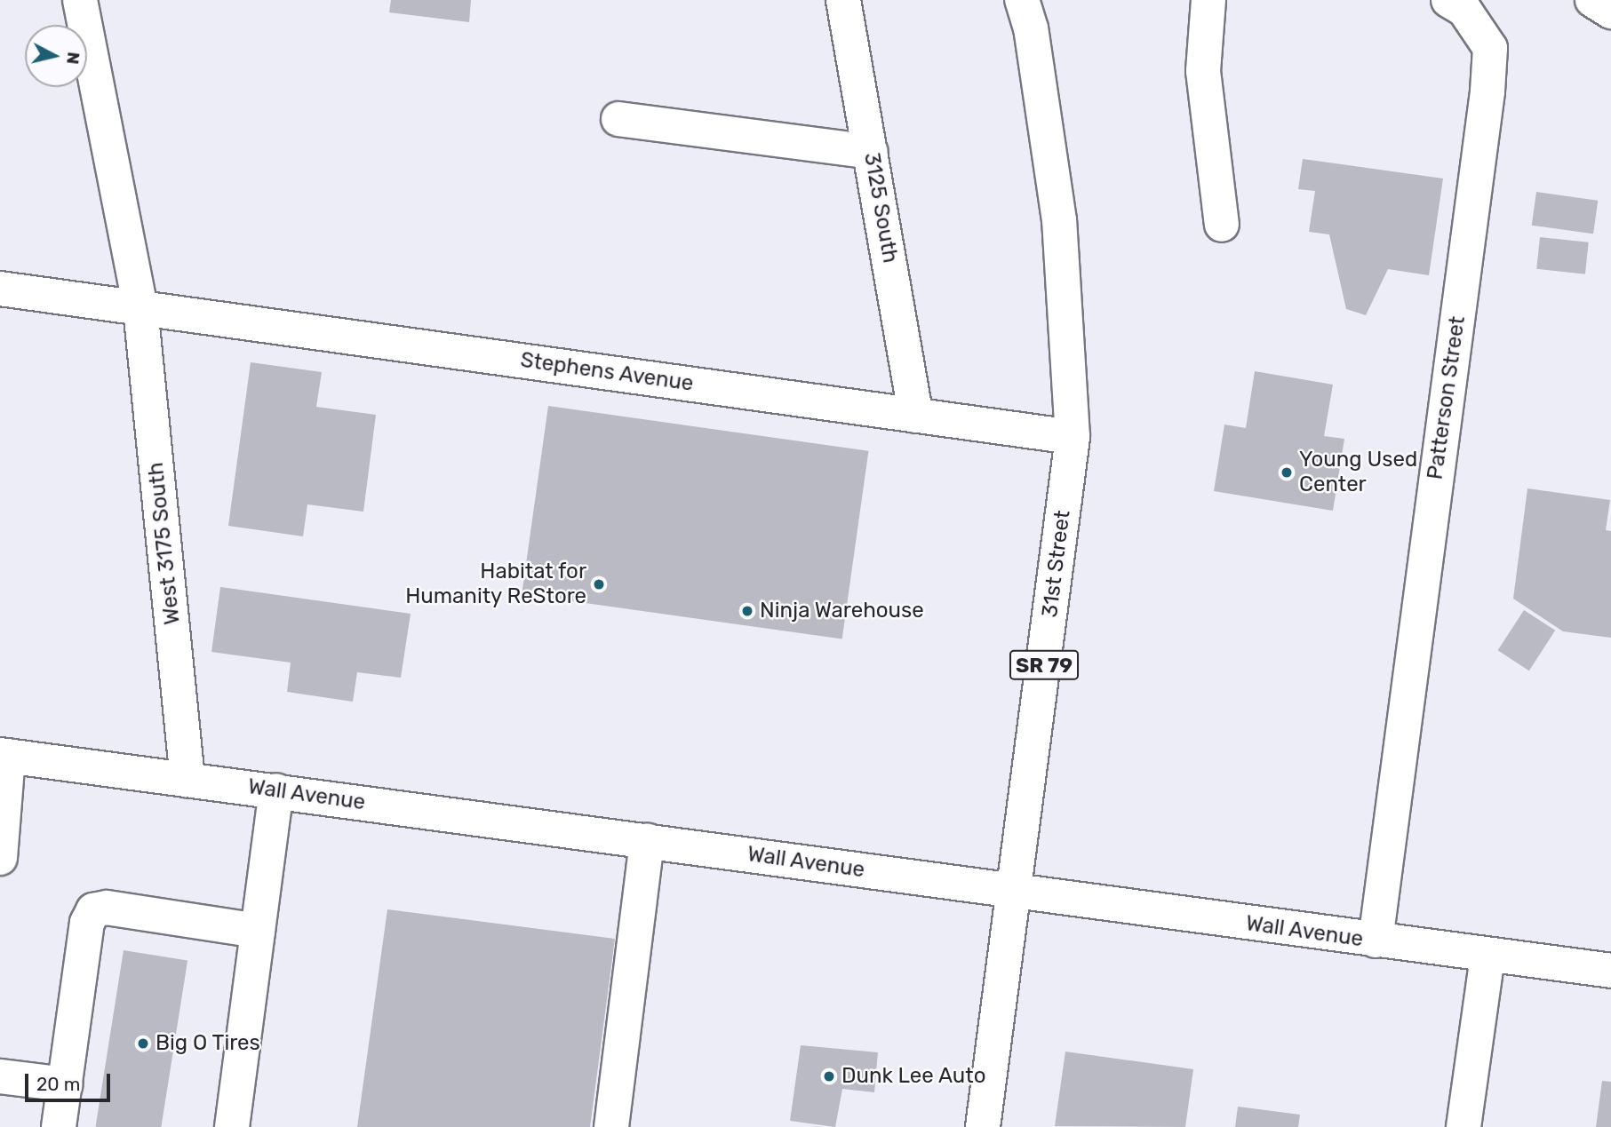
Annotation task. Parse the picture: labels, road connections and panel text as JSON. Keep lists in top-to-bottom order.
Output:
{
  "streets": {
    "street": [
      "3125 South",
      "Stephens Avenue",
      "Patterson Street",
      "West 3175 South",
      "31st Street",
      "SR 79",
      "Wall Avenue"
    ]
  },
  "crossings": [
    ["3125 South", "Stephens Avenue"],
    ["Stephens Avenue", "West 3175 South"],
    ["Stephens Avenue", "31st Street"],
    ["Patterson Street", "Wall Avenue"],
    ["West 3175 South", "Wall Avenue"],
    ["31st Street", "Wall Avenue"]
  ],
  "places": [
    "Young Used Center",
    "Habitat for Humanity ReStore",
    "Ninja Warehouse",
    "Big O Tires",
    "Dunk Lee Auto"
  ],
  "scale_bar": "20 m",
  "north": "right"
}
